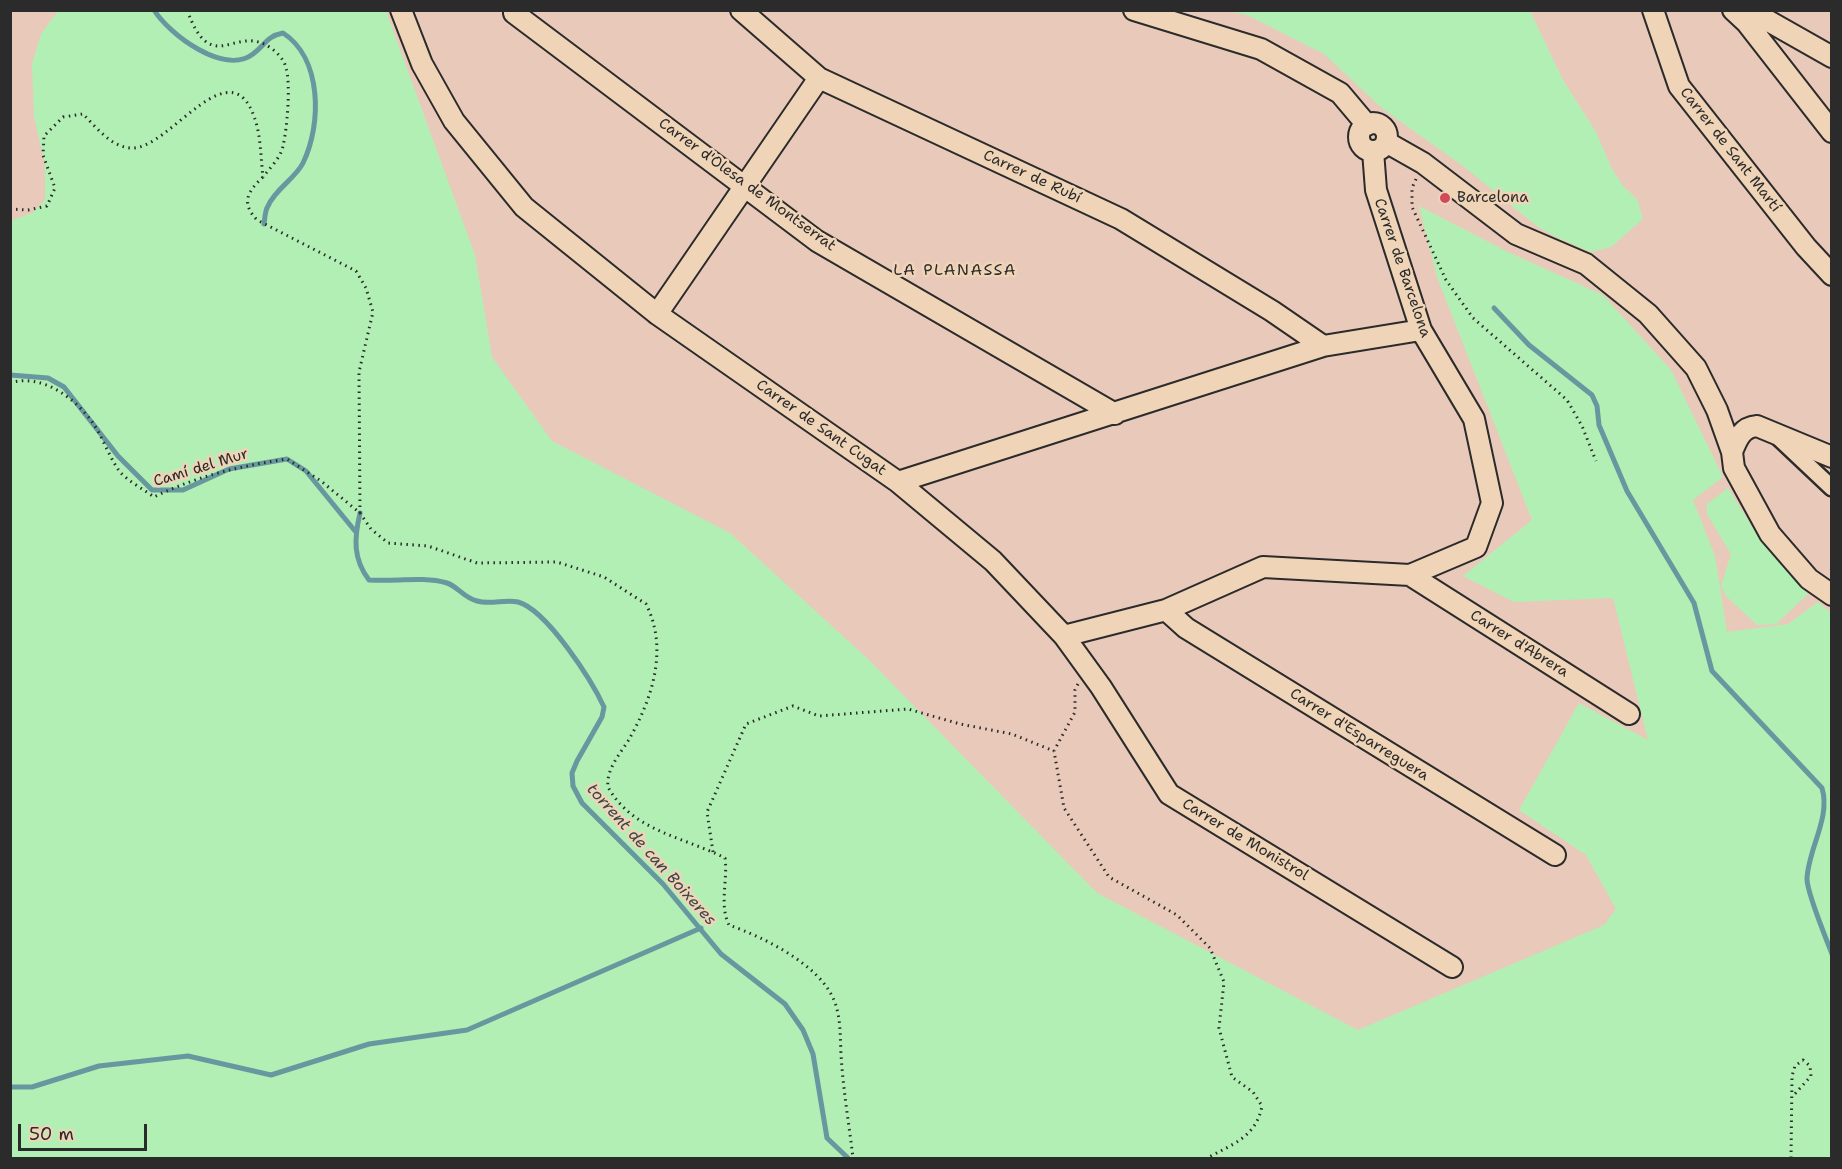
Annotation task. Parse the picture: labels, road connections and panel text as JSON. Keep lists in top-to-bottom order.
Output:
{
  "streets": {
    "street": [
      "Carrer de Sant Martí",
      "Carrer de Rubí",
      "Carrer d'Olesa de Montserrat",
      "Carrer de Barcelona",
      "Carrer de Sant Cugat",
      "Carrer d'Abrera",
      "Carrer d'Esparreguera",
      "Carrer de Monistrol"
    ],
    "path": ["Camí del Mur"]
  },
  "crossings": [
    ["Carrer de Rubí", "Carrer de Sant Cugat"],
    ["Carrer d'Olesa de Montserrat", "Carrer de Sant Cugat"],
    ["Carrer de Barcelona", "Carrer de Sant Cugat"],
    ["Carrer de Barcelona", "Carrer d'Abrera"],
    ["Carrer de Sant Cugat", "Carrer de Monistrol"]
  ],
  "districts": ["LA PLANASSA"],
  "water": ["torrent de can Boixeres"],
  "places": ["Barcelona"],
  "scale_bar": "50 m"
}
